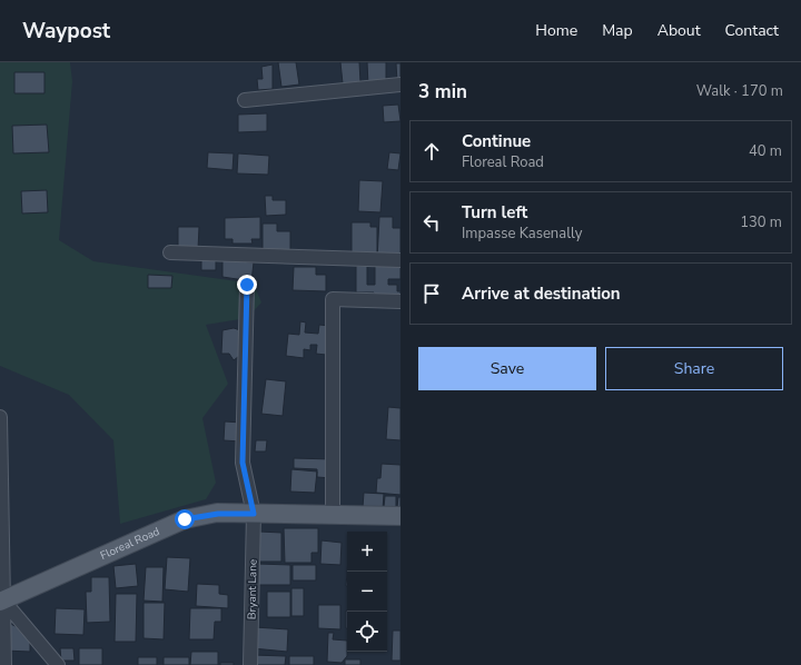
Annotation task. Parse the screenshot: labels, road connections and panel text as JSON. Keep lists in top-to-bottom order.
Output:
{
  "streets": {
    "main road": ["Floreal Road"],
    "street": ["Bryant Lane"]
  },
  "crossings": [
    ["Floreal Road", "Bryant Lane"]
  ],
  "page": {
    "header": "Waypost",
    "nav": [
      "Home",
      "Map",
      "About",
      "Contact"
    ],
    "heading": ["3 min", "Walk · 170 m"],
    "list": [
      ["Continue", "Floreal Road", "40 m"],
      ["Turn left", "Impasse Kasenally", "130 m"],
      "Arrive at destination"
    ],
    "buttons": ["Save", "Share"],
    "map_buttons": ["+", "−"]
  }
}
